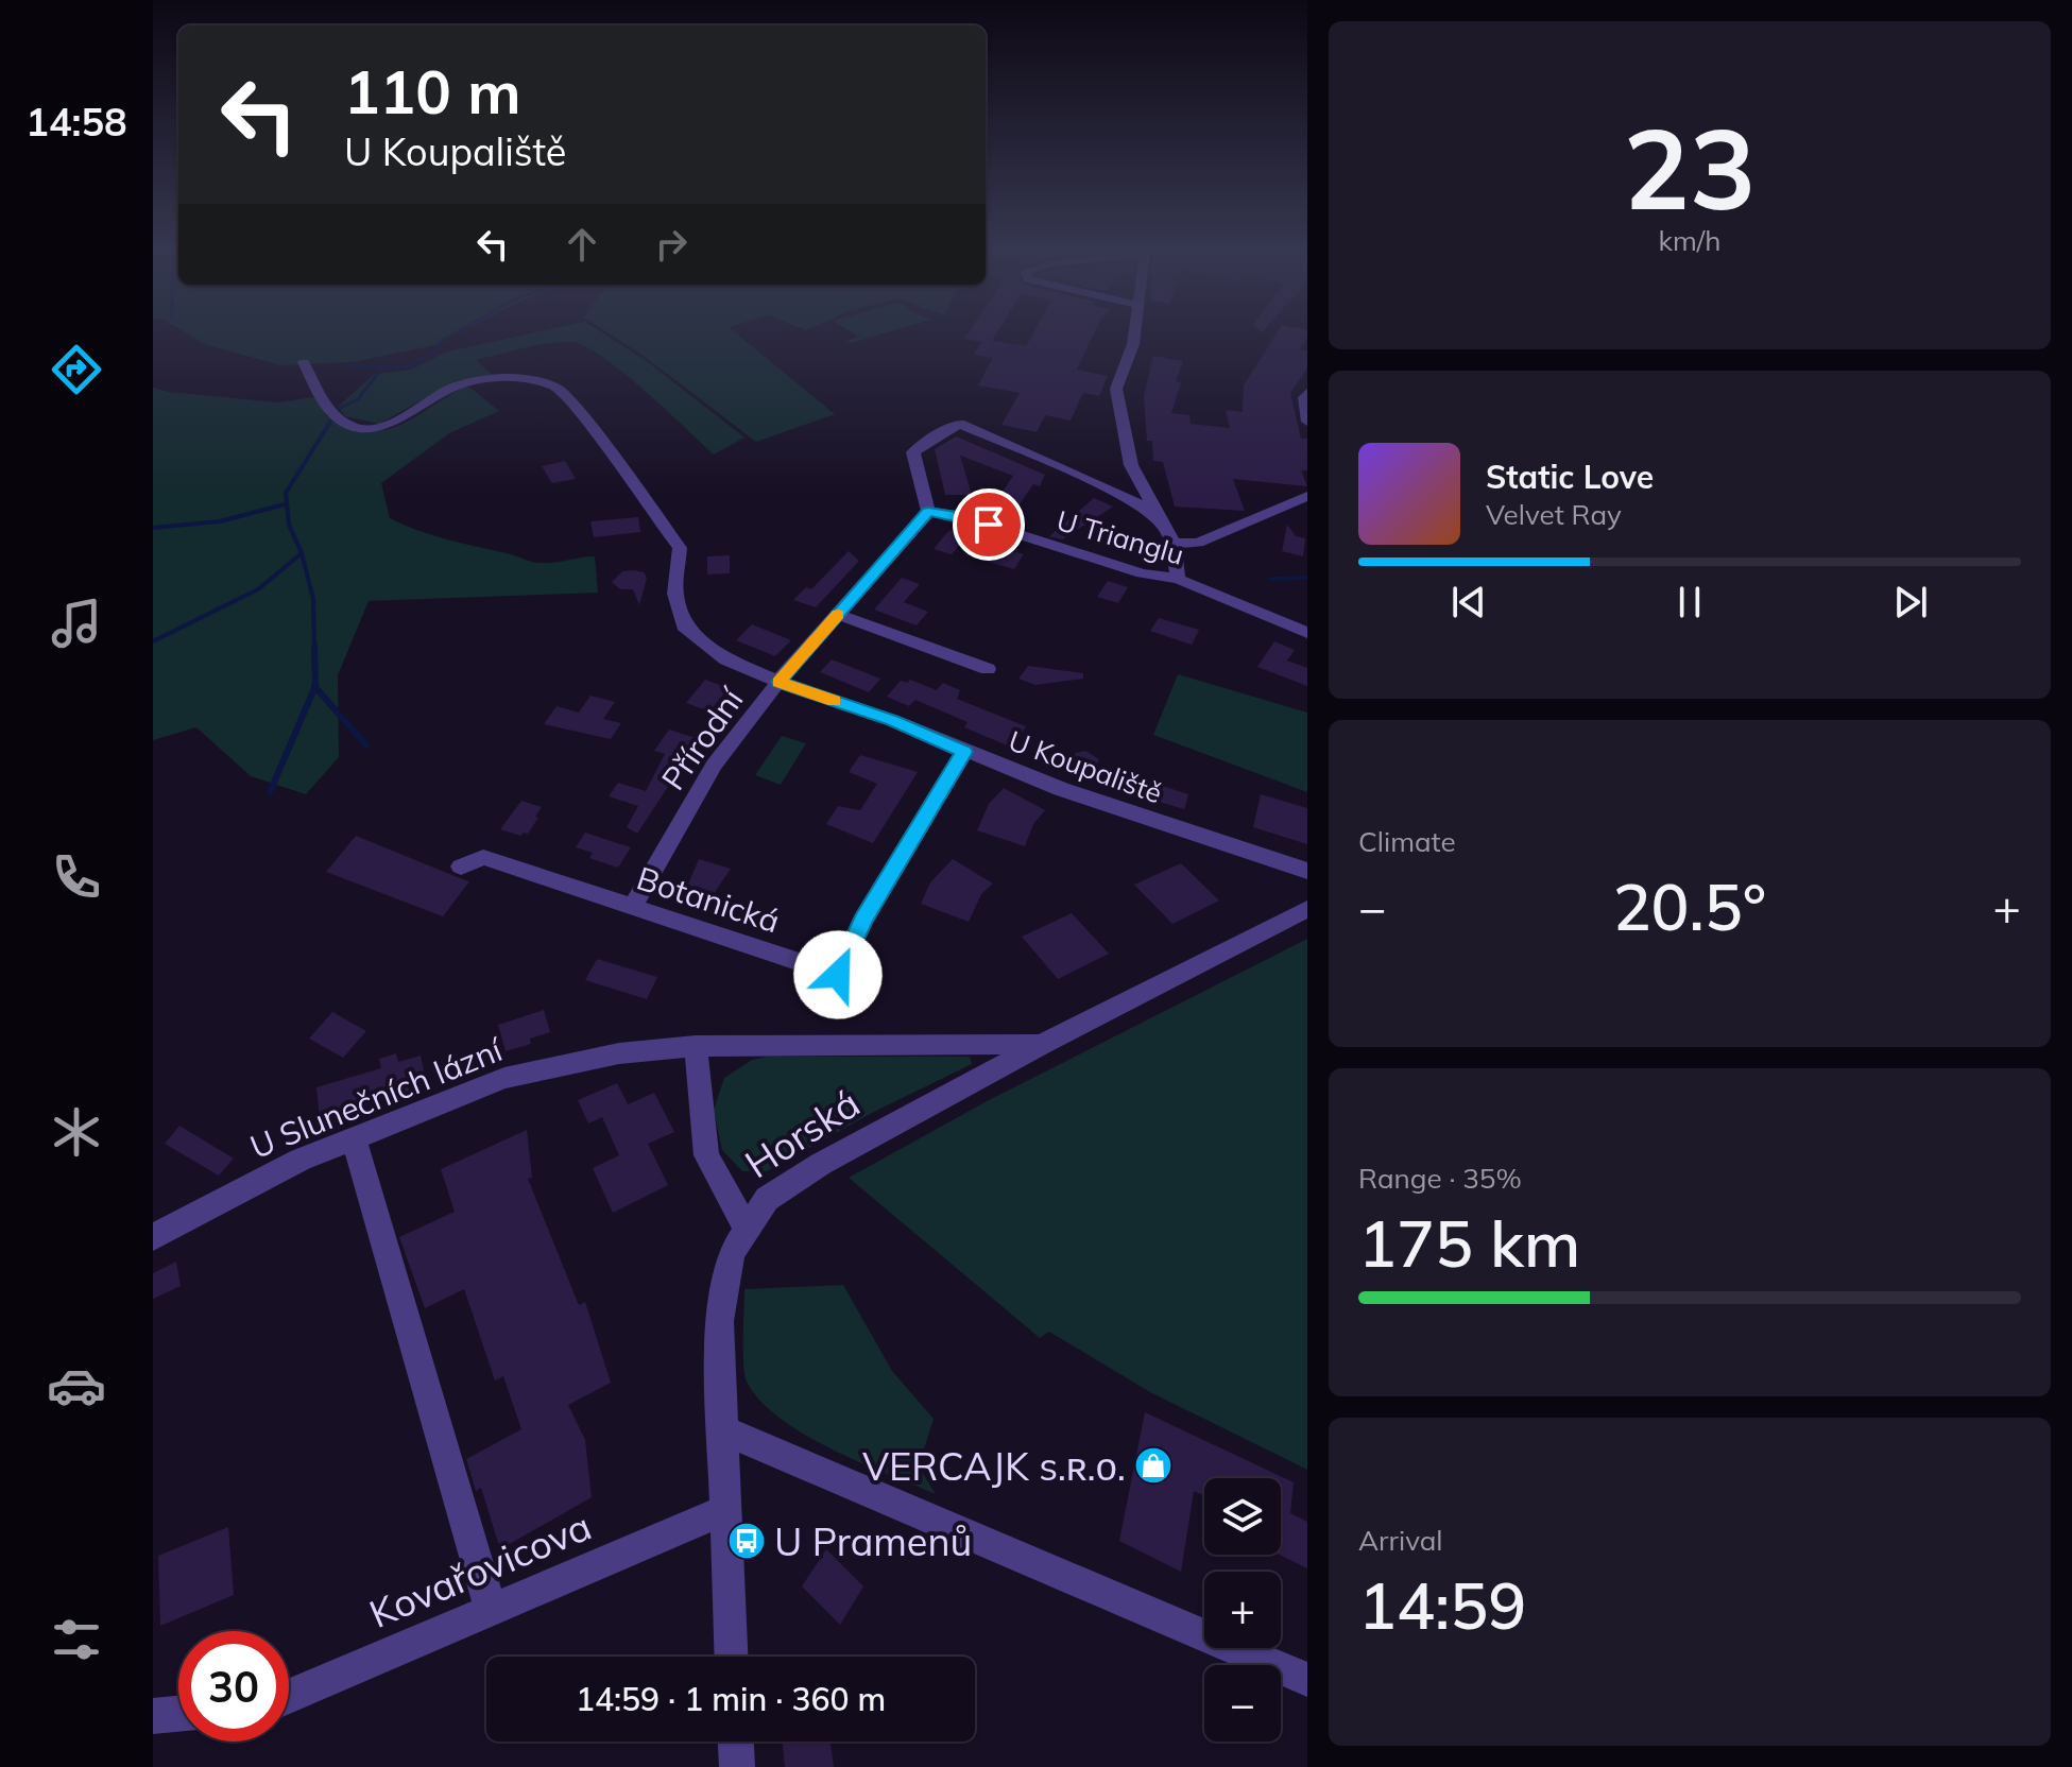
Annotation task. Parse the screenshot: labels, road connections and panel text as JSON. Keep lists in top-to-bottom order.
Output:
{
  "streets": {
    "street": [
      "U Trianglu",
      "Přírodní",
      "U Koupaliště",
      "Botanická",
      "U Slunečních lázní",
      "Horská",
      "Kovařovicova"
    ]
  },
  "crossings": [
    ["U Trianglu", "Přírodní"],
    ["Přírodní", "U Koupaliště"],
    ["Přírodní", "Botanická"],
    ["U Koupaliště", "Botanická"],
    ["U Slunečních lázní", "Horská"],
    ["Horská", "Kovařovicova"]
  ],
  "places": {
    "shop": ["VERCAJK s.ʀ.ᴏ."],
    "bus stop": ["U Pramenů"]
  },
  "page": {
    "tabs": "14:58",
    "tile": [
      ["23", "km/h"],
      "Climate",
      ["Range · 35%", "175 km"],
      ["Arrival", "14:59"]
    ],
    "turn": ["110 m", "U Koupaliště"],
    "song": ["Static Love", "Velvet Ray"],
    "heat": ["−", "20.5°", "+"],
    "map_buttons": ["+", "−"],
    "limit": "30",
    "trip": "14:59 · 1 min · 360 m"
  }
}
